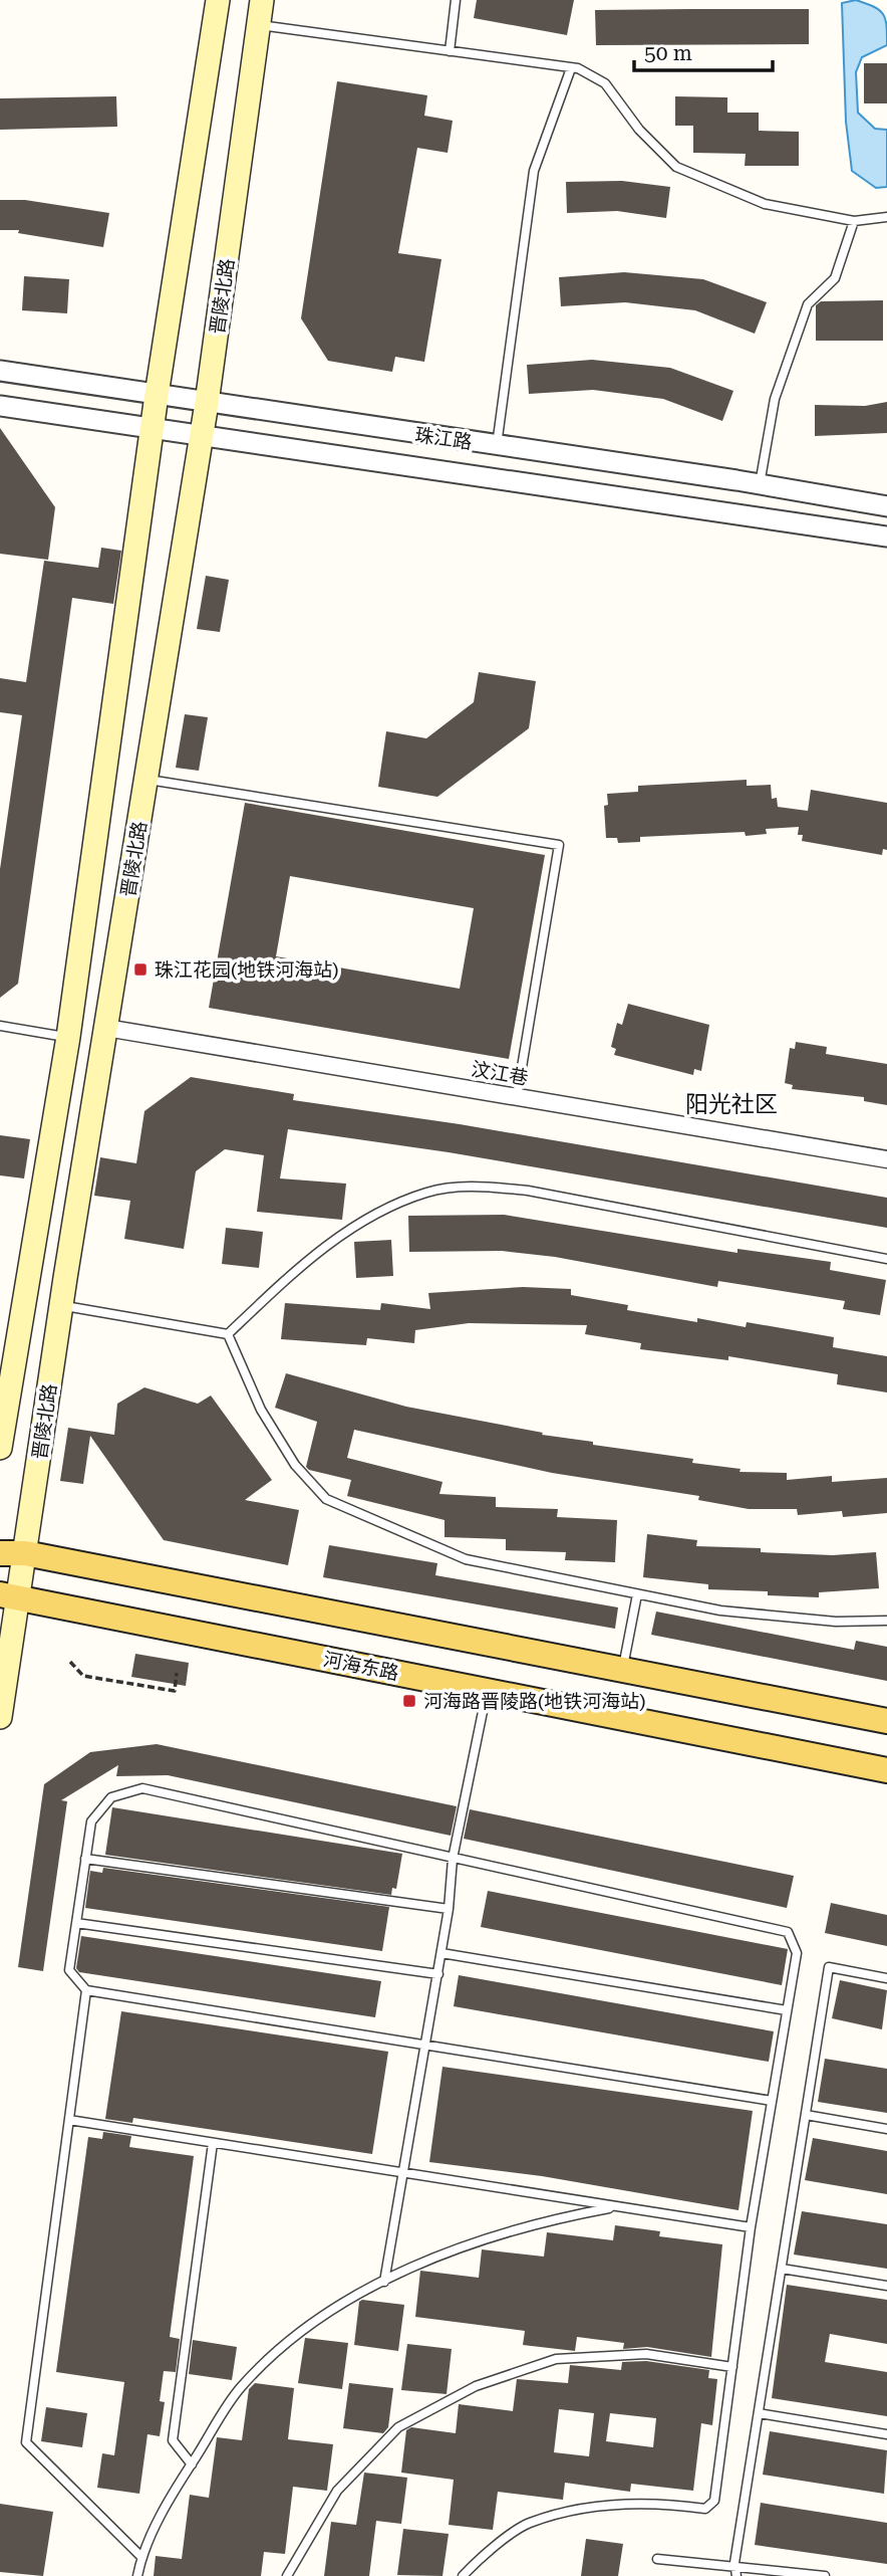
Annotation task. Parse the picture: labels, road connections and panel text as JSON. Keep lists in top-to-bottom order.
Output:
{
  "streets": {
    "main road": ["晋陵北路", "河海东路"],
    "street": ["珠江路", "汶江巷"]
  },
  "crossings": [
    ["晋陵北路", "珠江路"],
    ["晋陵北路", "汶江巷"],
    ["晋陵北路", "河海东路"]
  ],
  "districts": ["阳光社区"],
  "places": {
    "transit": ["珠江花园(地铁河海站)", "河海路晋陵路(地铁河海站)"]
  },
  "scale_bar": "50 m"
}
